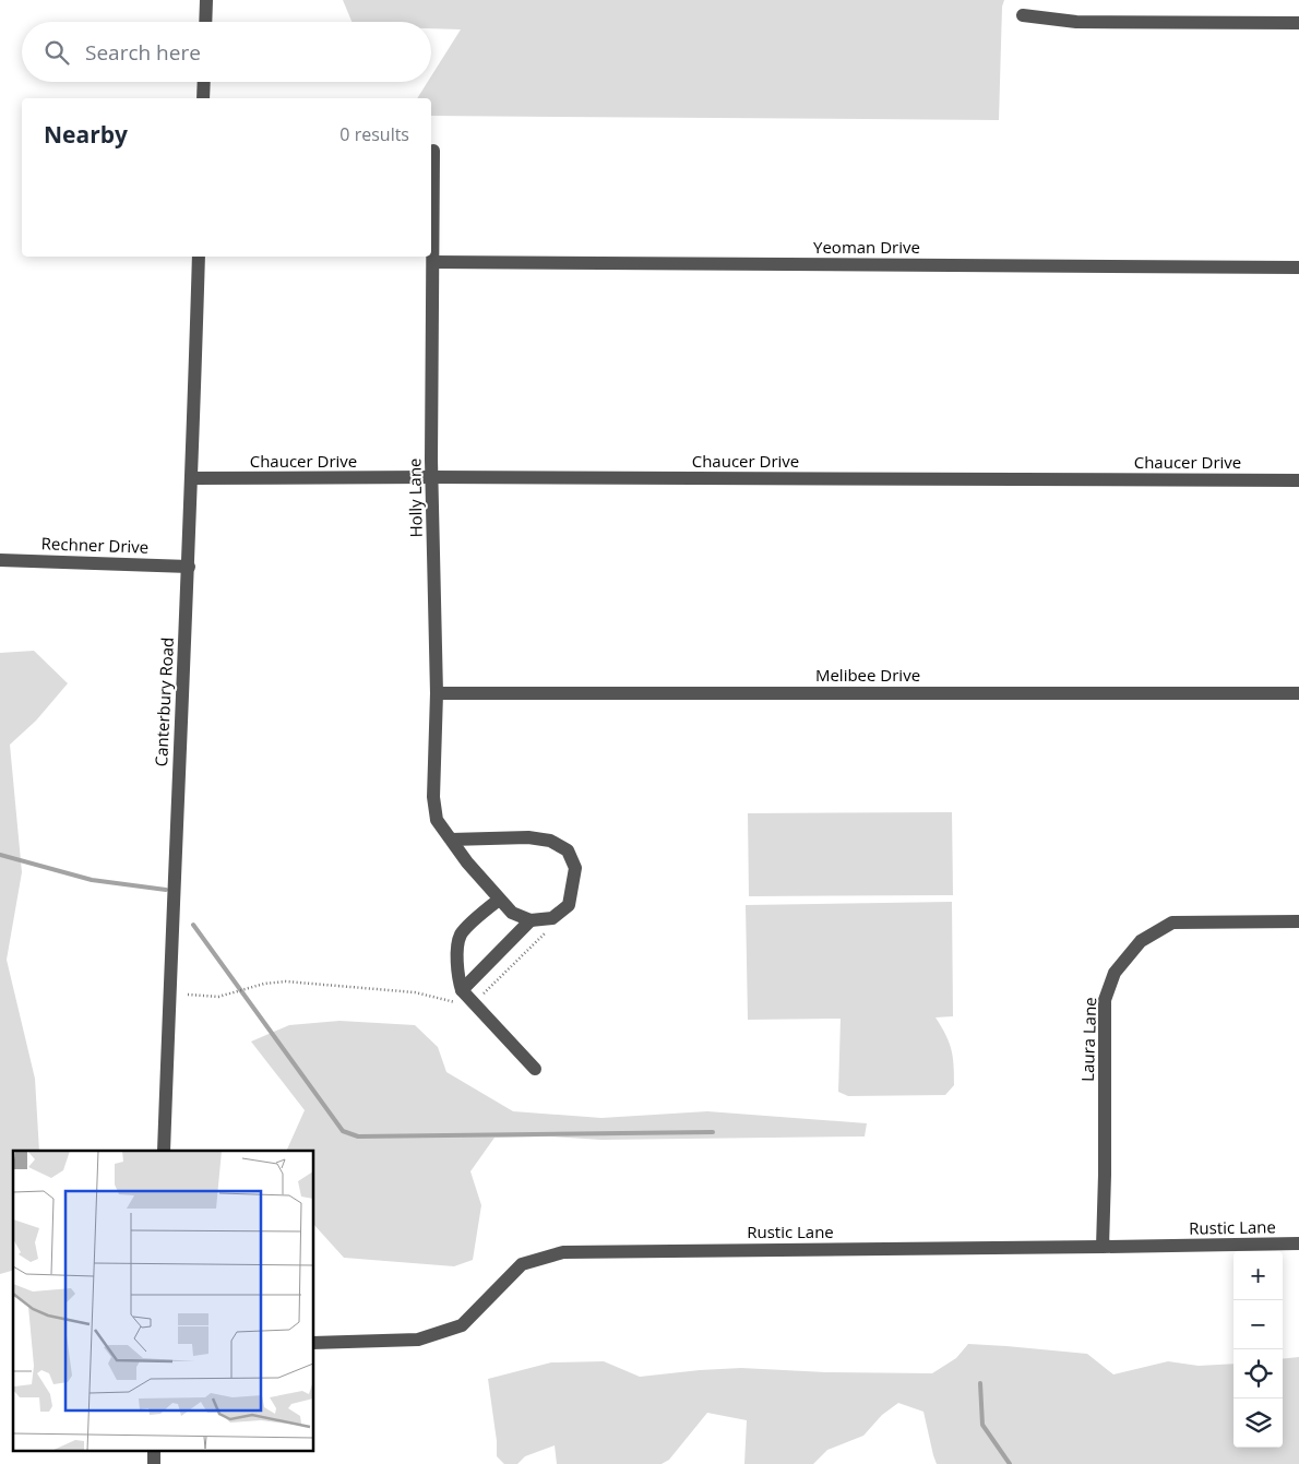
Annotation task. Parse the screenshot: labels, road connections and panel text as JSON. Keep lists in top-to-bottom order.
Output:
{
  "streets": {
    "street": [
      "Yeoman Drive",
      "Chaucer Drive",
      "Holly Lane",
      "Rechner Drive",
      "Melibee Drive",
      "Canterbury Road",
      "Laura Lane",
      "Rustic Lane"
    ]
  },
  "crossings": [
    ["Yeoman Drive", "Holly Lane"],
    ["Chaucer Drive", "Holly Lane"],
    ["Chaucer Drive", "Canterbury Road"],
    ["Holly Lane", "Melibee Drive"],
    ["Rechner Drive", "Canterbury Road"],
    ["Laura Lane", "Rustic Lane"]
  ],
  "page": {
    "search": "Search here",
    "heading": ["Nearby", "0 results"],
    "map_buttons": ["+", "−"]
  }
}
